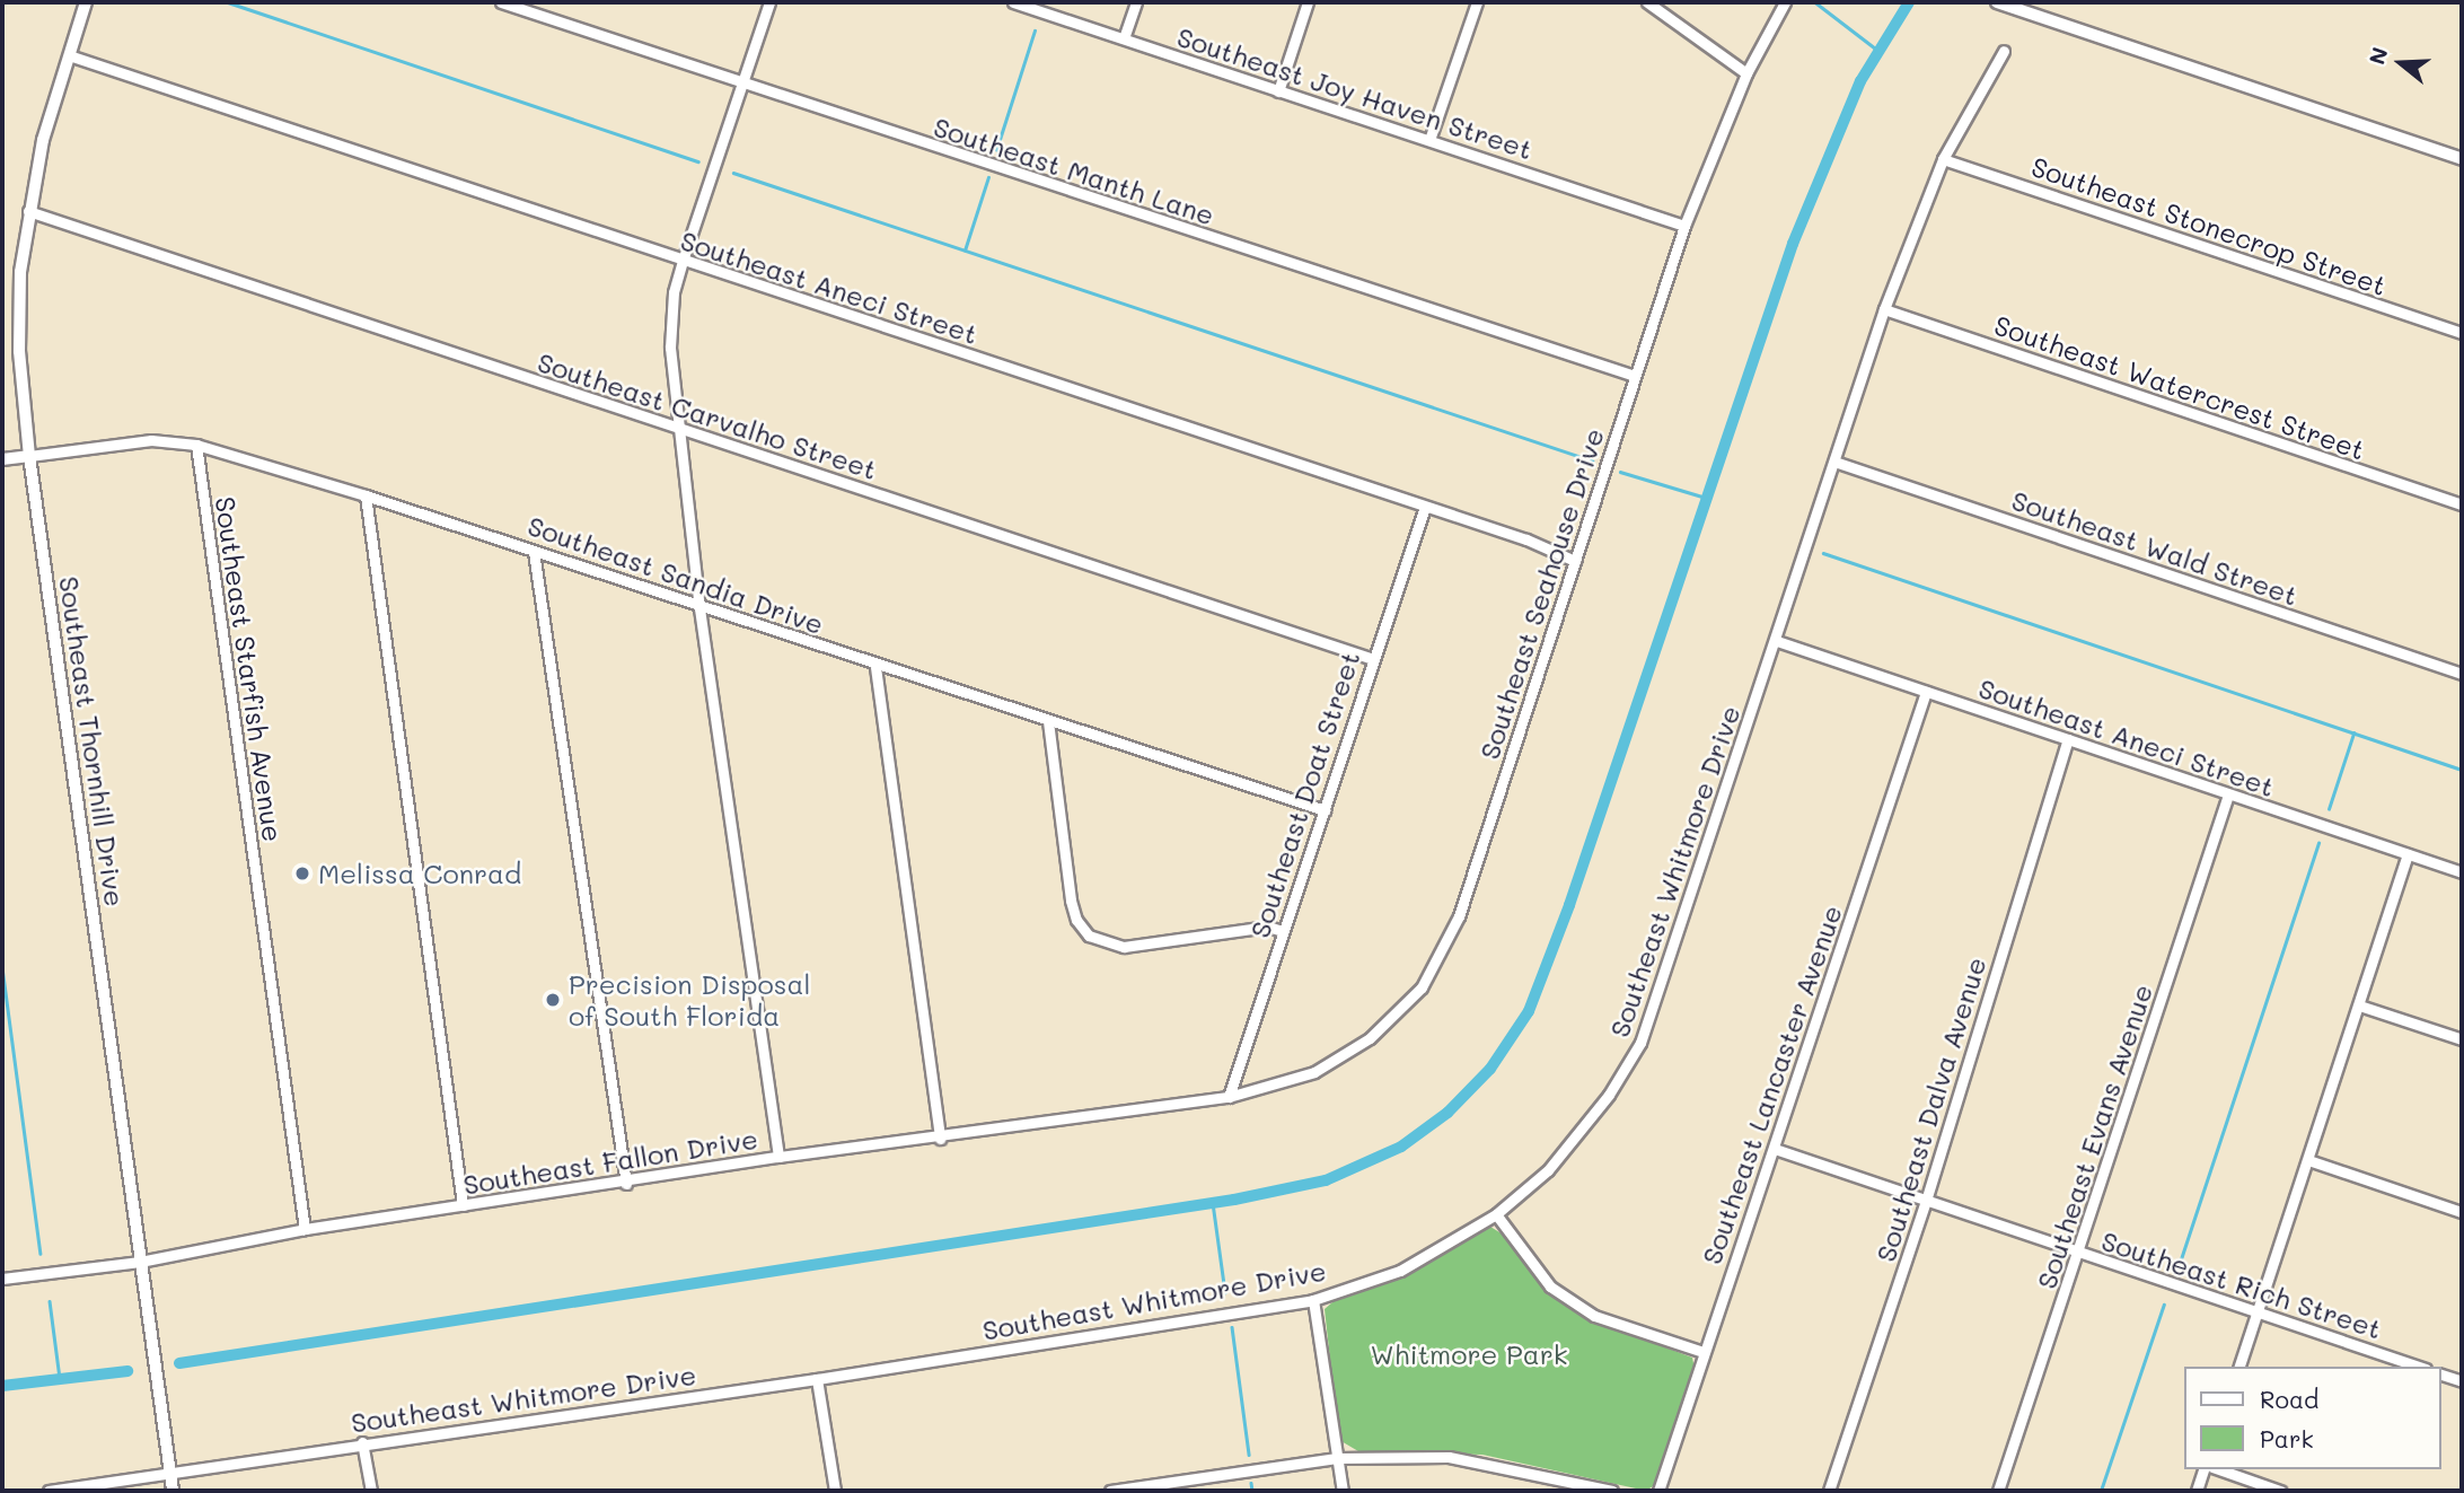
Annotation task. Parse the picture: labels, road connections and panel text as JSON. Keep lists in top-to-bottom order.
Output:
{
  "streets": {
    "street": [
      "Southeast Joy Haven Street",
      "Southeast Manth Lane",
      "Southeast Stonecrop Street",
      "Southeast Aneci Street",
      "Southeast Watercrest Street",
      "Southeast Carvalho Street",
      "Southeast Wald Street",
      "Southeast Sandia Drive",
      "Southeast Seahouse Drive",
      "Southeast Starfish Avenue",
      "Southeast Thornhill Drive",
      "Southeast Doat Street",
      "Southeast Whitmore Drive",
      "Southeast Lancaster Avenue",
      "Southeast Dalva Avenue",
      "Southeast Evans Avenue",
      "Southeast Fallon Drive",
      "Southeast Rich Street"
    ]
  },
  "crossings": [
    ["Southeast Joy Haven Street", "Southeast Seahouse Drive"],
    ["Southeast Manth Lane", "Southeast Seahouse Drive"],
    ["Southeast Stonecrop Street", "Southeast Whitmore Drive"],
    ["Southeast Aneci Street", "Southeast Seahouse Drive"],
    ["Southeast Aneci Street", "Southeast Thornhill Drive"],
    ["Southeast Aneci Street", "Southeast Doat Street"],
    ["Southeast Aneci Street", "Southeast Whitmore Drive"],
    ["Southeast Aneci Street", "Southeast Lancaster Avenue"],
    ["Southeast Aneci Street", "Southeast Dalva Avenue"],
    ["Southeast Aneci Street", "Southeast Evans Avenue"],
    ["Southeast Watercrest Street", "Southeast Whitmore Drive"],
    ["Southeast Carvalho Street", "Southeast Thornhill Drive"],
    ["Southeast Carvalho Street", "Southeast Doat Street"],
    ["Southeast Wald Street", "Southeast Whitmore Drive"],
    ["Southeast Sandia Drive", "Southeast Starfish Avenue"],
    ["Southeast Sandia Drive", "Southeast Thornhill Drive"],
    ["Southeast Sandia Drive", "Southeast Doat Street"],
    ["Southeast Seahouse Drive", "Southeast Doat Street"],
    ["Southeast Seahouse Drive", "Southeast Fallon Drive"],
    ["Southeast Starfish Avenue", "Southeast Fallon Drive"],
    ["Southeast Thornhill Drive", "Southeast Whitmore Drive"],
    ["Southeast Thornhill Drive", "Southeast Fallon Drive"],
    ["Southeast Doat Street", "Southeast Fallon Drive"],
    ["Southeast Lancaster Avenue", "Southeast Rich Street"],
    ["Southeast Dalva Avenue", "Southeast Rich Street"],
    ["Southeast Evans Avenue", "Southeast Rich Street"]
  ],
  "parks": ["Whitmore Park"],
  "places": ["Melissa Conrad", "Precision Disposal of South Florida"],
  "legend": ["Road", "Park"],
  "north": "left"
}
